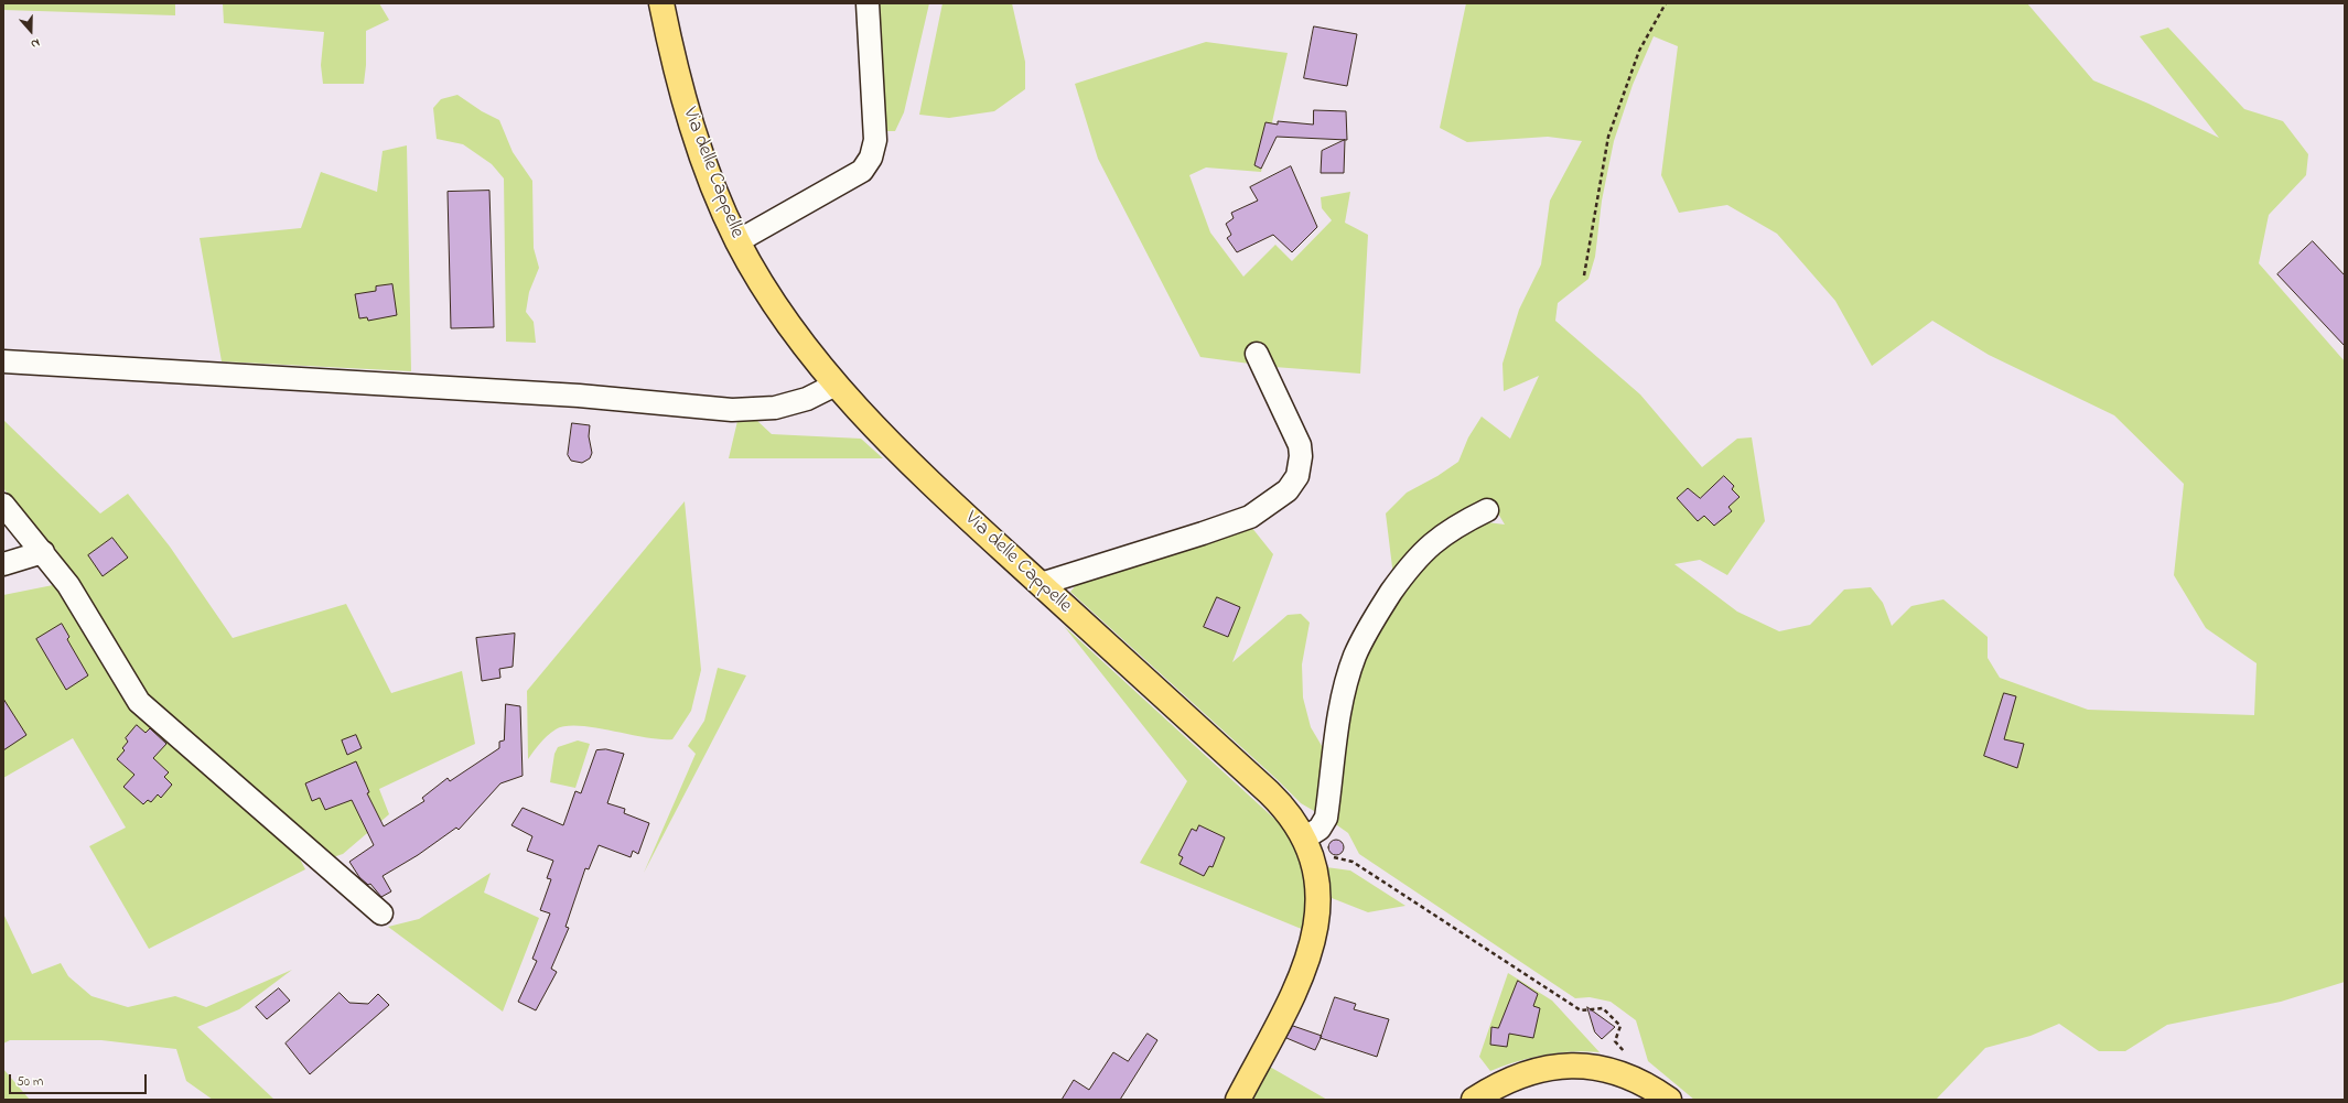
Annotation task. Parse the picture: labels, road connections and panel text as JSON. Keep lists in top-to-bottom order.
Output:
{
  "streets": {
    "main road": ["Via delle Cappelle"]
  },
  "scale_bar": "50 m",
  "north": "bottom"
}
